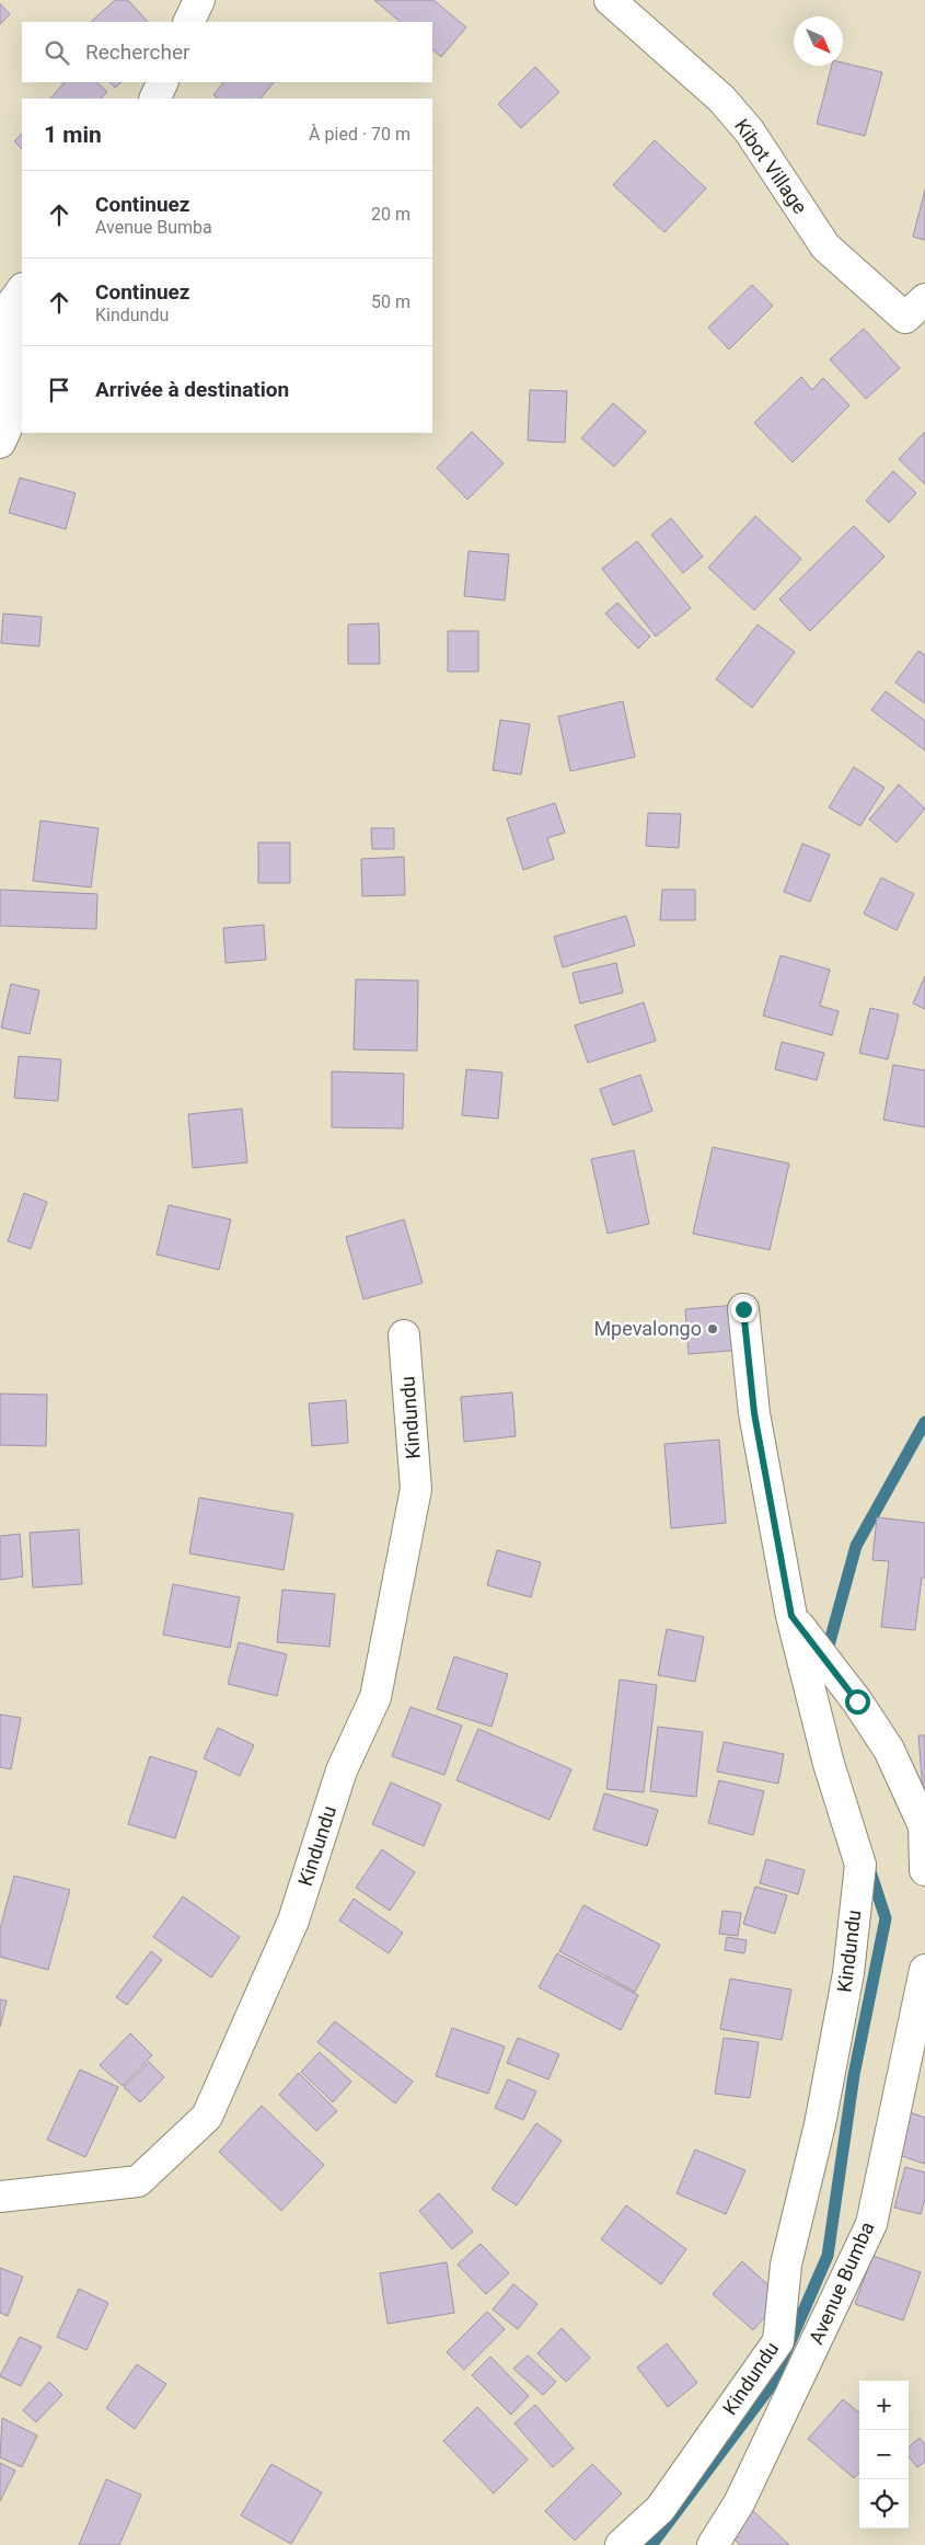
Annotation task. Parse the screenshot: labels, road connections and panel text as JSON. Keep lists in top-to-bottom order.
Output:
{
  "streets": {
    "street": ["Kibot Village", "Kindundu", "Avenue Bumba"]
  },
  "places": ["Mpevalongo"],
  "north": "bottom right",
  "page": {
    "search": "Rechercher",
    "heading": ["1 min", "À pied · 70 m"],
    "list": [
      ["Continuez", "Avenue Bumba", "20 m"],
      ["Continuez", "Kindundu", "50 m"],
      "Arrivée à destination"
    ],
    "map_buttons": ["+", "−"]
  }
}
